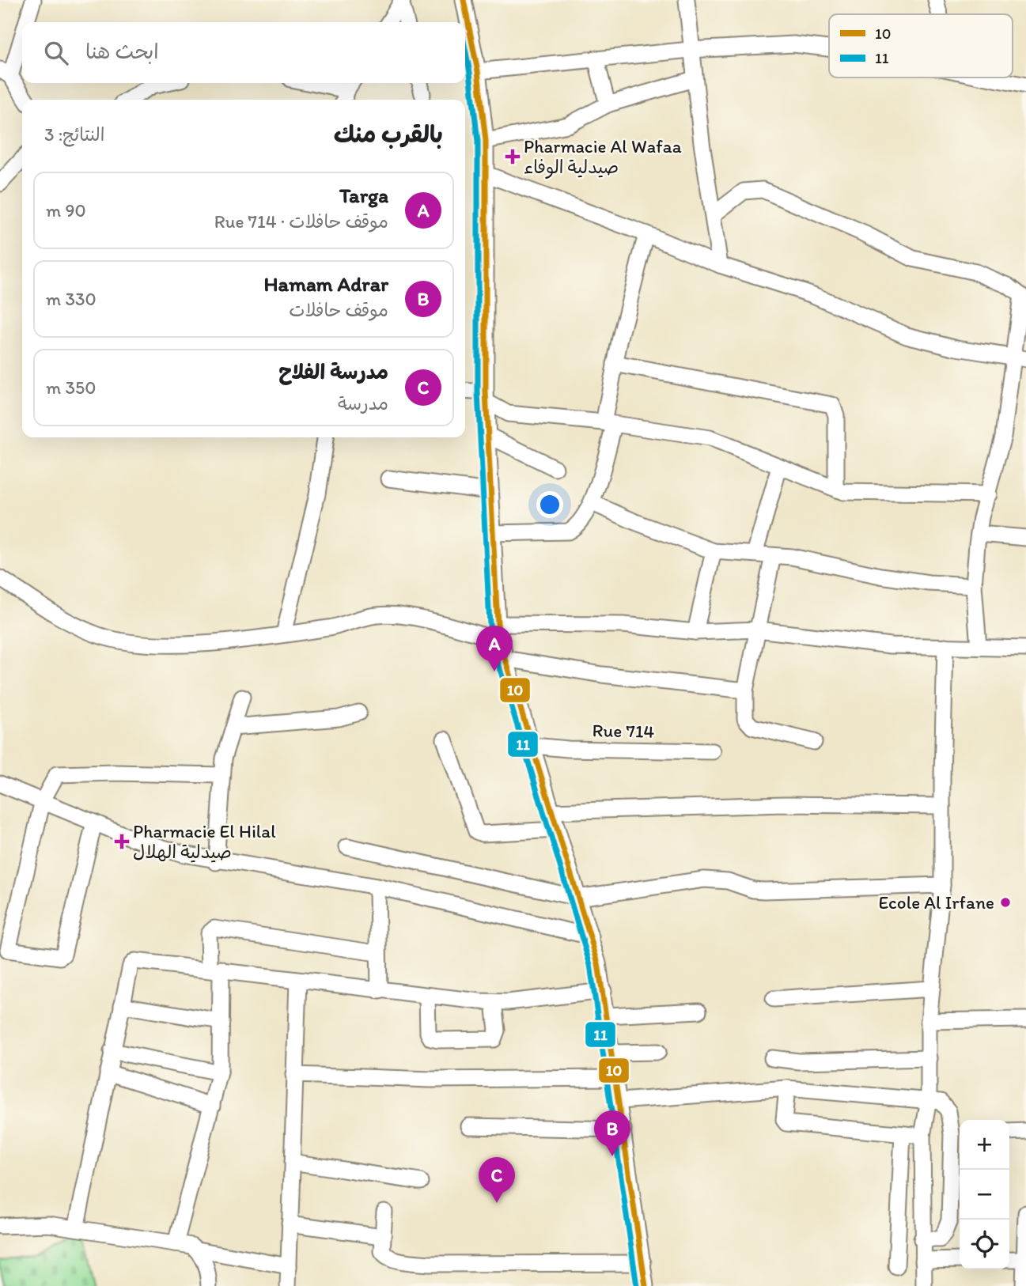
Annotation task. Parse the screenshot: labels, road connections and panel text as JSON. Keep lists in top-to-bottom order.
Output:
{
  "streets": {
    "street": ["Rue 714"]
  },
  "places": {
    "health": ["Pharmacie Al Wafaa صيدلية الوفاء", "Pharmacie El Hilal صيدلية الهلال"],
    "other": ["Ecole Al Irfane"]
  },
  "lines": ["transit line 10", "transit line 11"],
  "legend": ["10", "11"],
  "page": {
    "search": "ابحث هنا",
    "heading": ["بالقرب منك", "النتائج: 3"],
    "list": [
      {
        "mark": "A",
        "name": "Targa",
        "note": "موقف حافلات · Rue 714",
        "value": "90 m"
      },
      {
        "mark": "B",
        "name": "Hamam Adrar",
        "note": "موقف حافلات",
        "value": "330 m"
      },
      {
        "mark": "C",
        "name": "مدرسة الفلاح",
        "note": "مدرسة",
        "value": "350 m"
      }
    ],
    "pins": ["A", "B", "C"],
    "map_buttons": ["+", "−"]
  }
}
